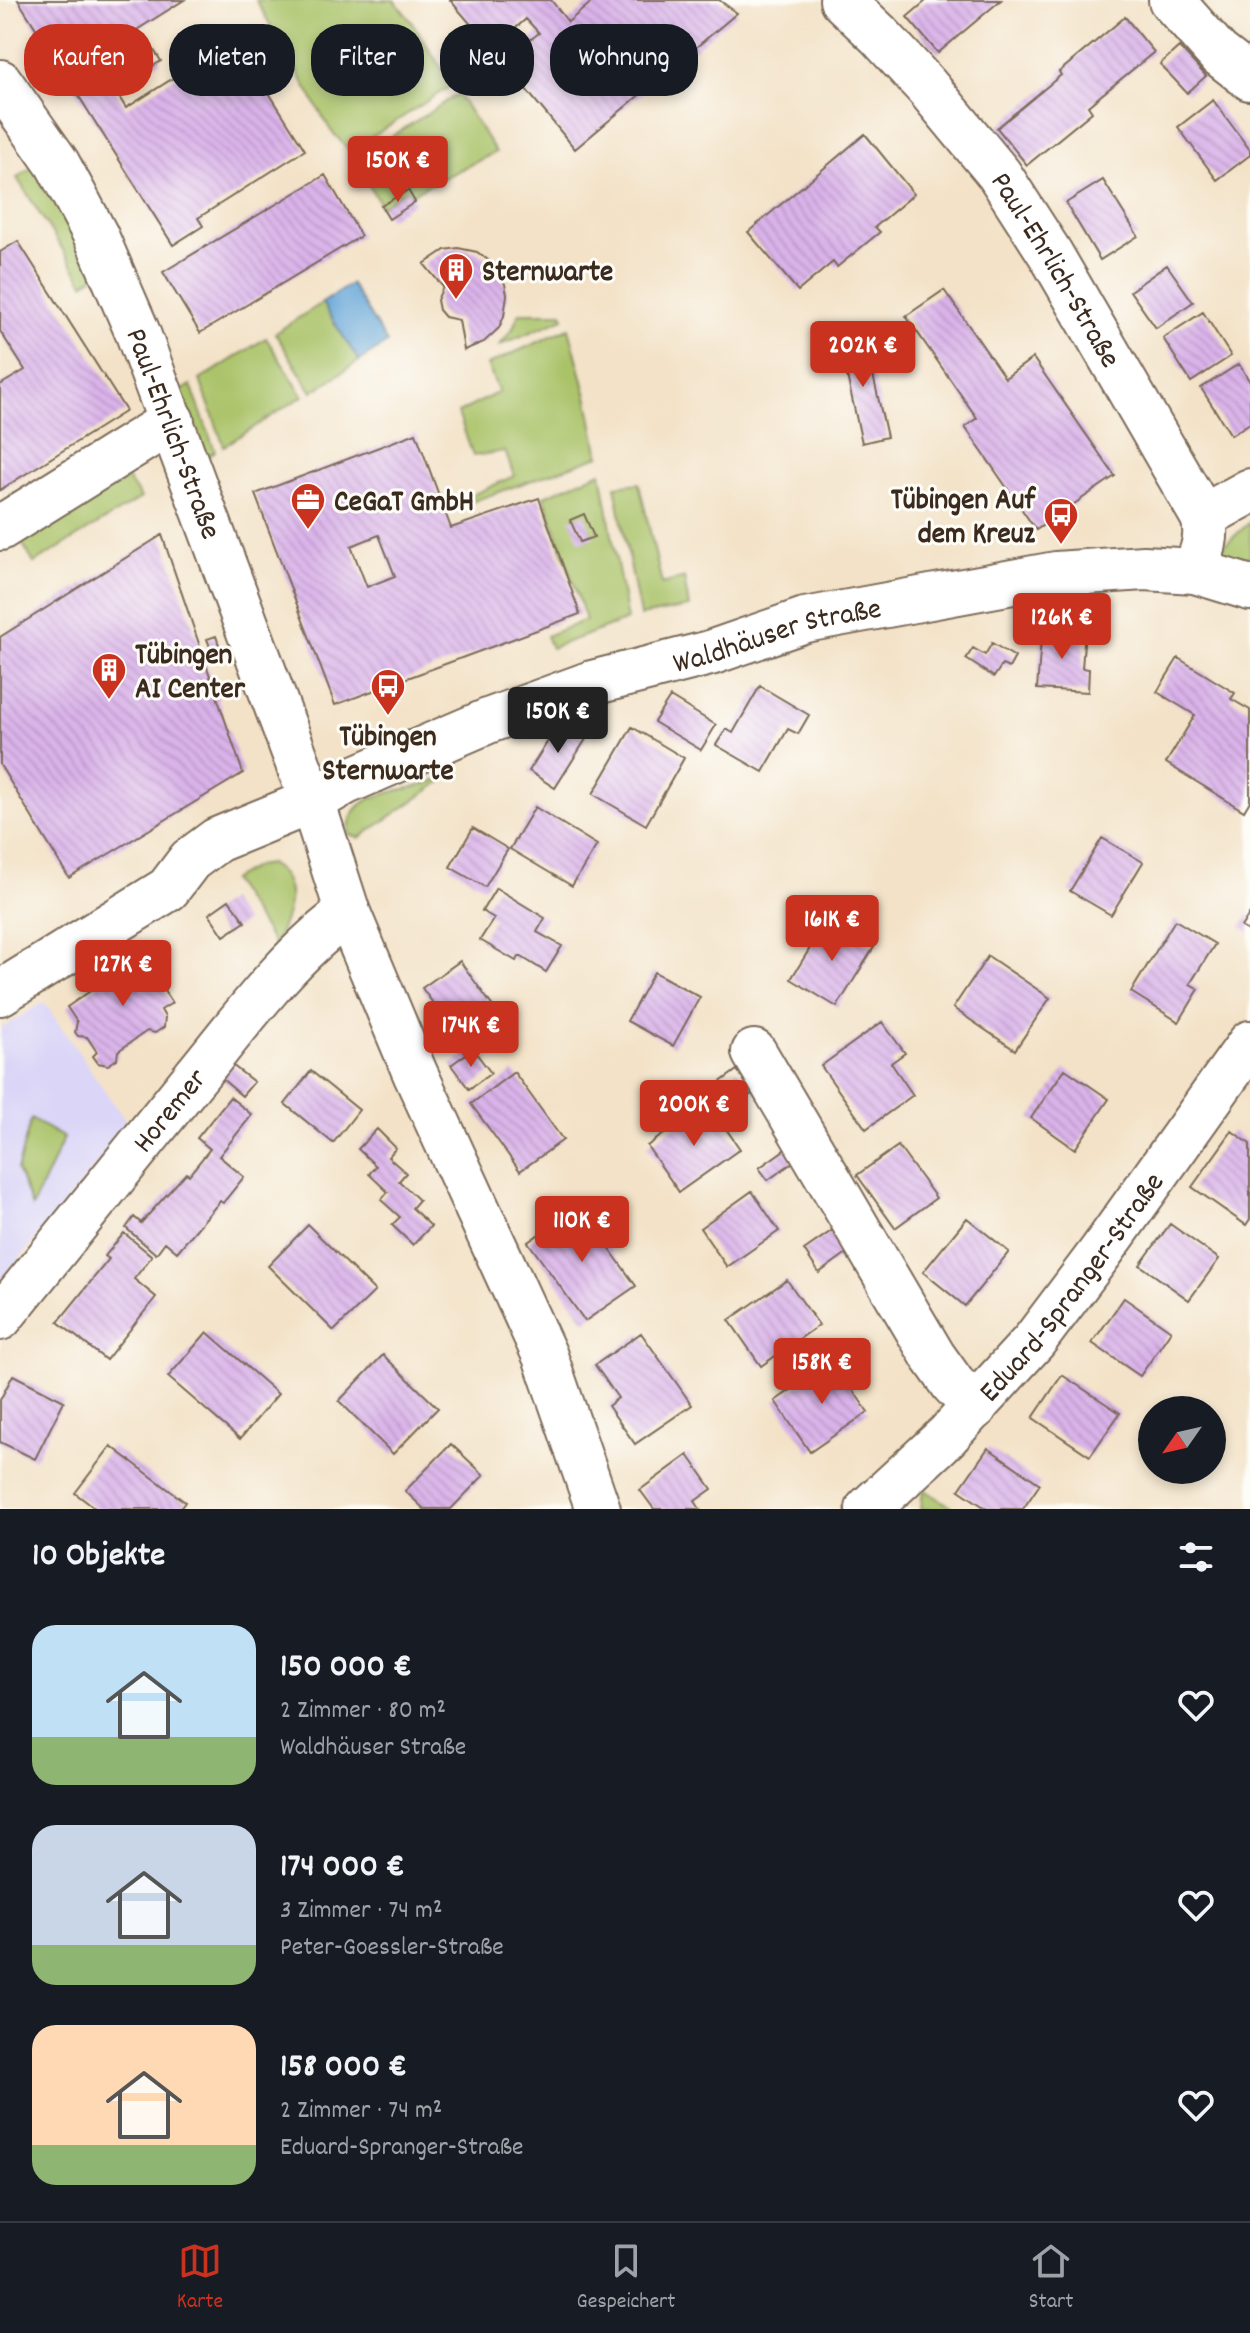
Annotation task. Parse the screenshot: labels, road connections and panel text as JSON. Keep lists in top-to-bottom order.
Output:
{
  "streets": {
    "street": [
      "Paul-Ehrlich-Straße",
      "Waldhäuser Straße",
      "Horemer",
      "Eduard-Spranger-Straße"
    ]
  },
  "crossings": [
    ["Paul-Ehrlich-Straße", "Waldhäuser Straße"],
    ["Paul-Ehrlich-Straße", "Horemer"]
  ],
  "places": {
    "building": ["Sternwarte", "Tübingen AI Center"],
    "office": ["CeGaT GmbH"],
    "bus stop": ["Tübingen Auf dem Kreuz", "Tübingen Sternwarte"]
  },
  "north": "bottom left",
  "page": {
    "chip": [
      "Kaufen",
      "Mieten",
      "Filter",
      "Neu",
      "Wohnung"
    ],
    "price": [
      "150K €",
      "202K €",
      "126K €",
      "150K €",
      "161K €",
      "127K €",
      "174K €",
      "200K €",
      "110K €",
      "158K €"
    ],
    "heading": "10 Objekte",
    "list": [
      {
        "name": "150 000 €",
        "note": "2 Zimmer · 80 m² · Waldhäuser Straße"
      },
      {
        "name": "174 000 €",
        "note": "3 Zimmer · 74 m² · Peter-Goessler-Straße"
      },
      {
        "name": "158 000 €",
        "note": "2 Zimmer · 74 m² · Eduard-Spranger-Straße"
      }
    ],
    "tabs": ["Karte", "Gespeichert", "Start"]
  }
}
